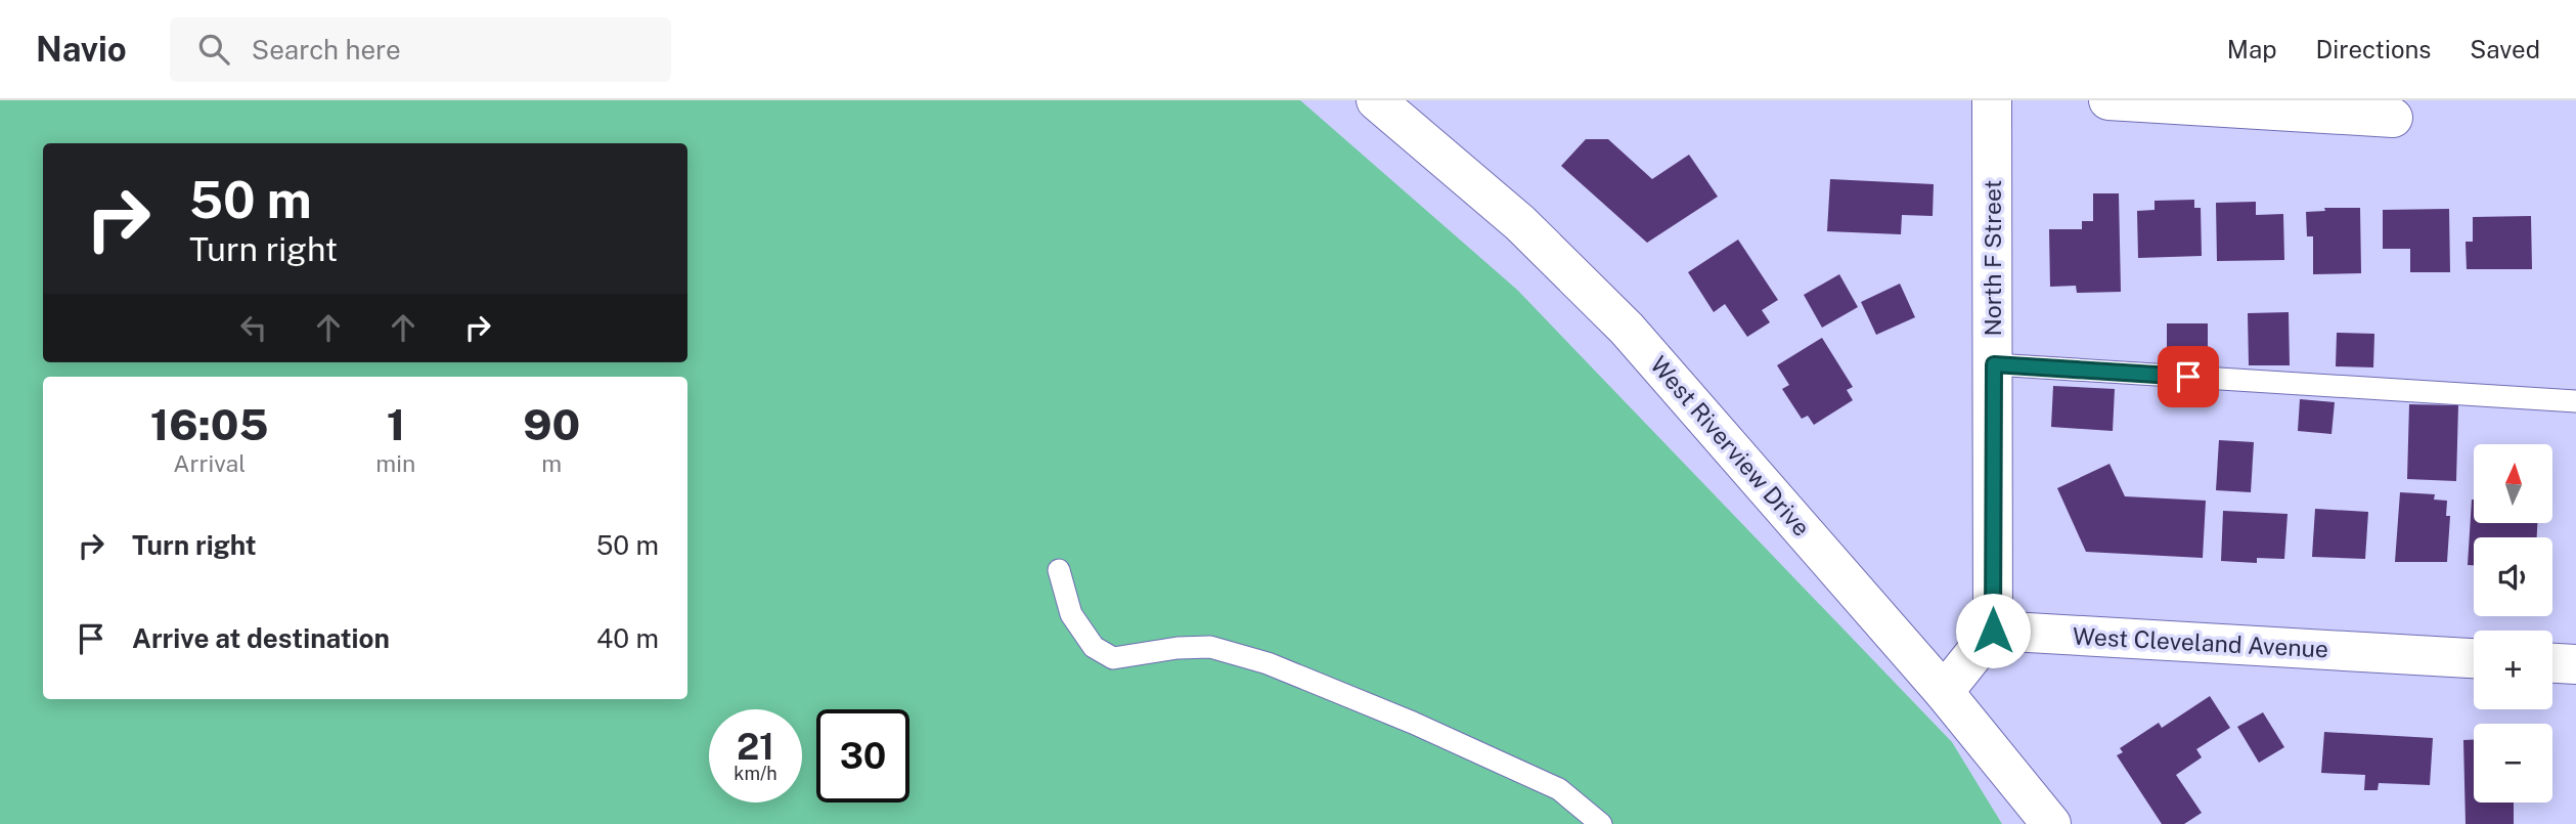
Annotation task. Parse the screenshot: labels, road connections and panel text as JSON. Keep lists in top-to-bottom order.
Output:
{
  "streets": {
    "street": ["North F Street", "West Riverview Drive", "West Cleveland Avenue"]
  },
  "crossings": [
    ["North F Street", "West Cleveland Avenue"]
  ],
  "north": "top",
  "page": {
    "header": "Navio",
    "search": "Search here",
    "nav": ["Map", "Directions", "Saved"],
    "turn": ["50 m", "Turn right"],
    "eta": [
      "16:05",
      "Arrival",
      "1",
      "min",
      "90",
      "m"
    ],
    "map_buttons": ["+", "−"],
    "list": [
      {
        "name": "Turn right",
        "value": "50 m"
      },
      {
        "name": "Arrive at destination",
        "value": "40 m"
      }
    ],
    "speed": "21 km/h",
    "limit": "30"
  }
}
